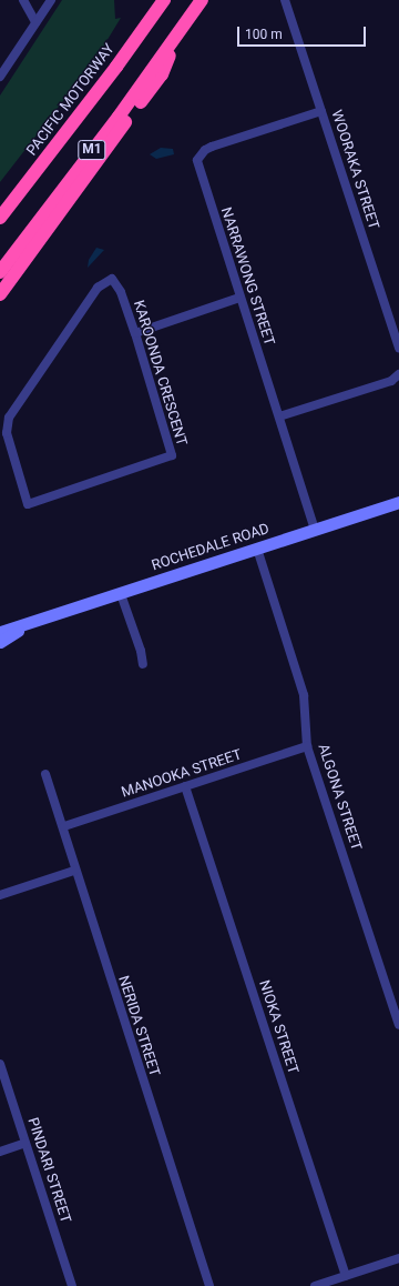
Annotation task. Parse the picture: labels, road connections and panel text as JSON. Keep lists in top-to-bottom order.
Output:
{
  "streets": {
    "highway": ["PACIFIC MOTORWAY", "M1"],
    "main road": ["ROCHEDALE ROAD"],
    "street": [
      "WOORAKA STREET",
      "NARRAWONG STREET",
      "KAROONDA CRESCENT",
      "MANOOKA STREET",
      "ALGONA STREET",
      "NERIDA STREET",
      "NIOKA STREET",
      "PINDARI STREET"
    ]
  },
  "crossings": [
    ["WOORAKA STREET", "NARRAWONG STREET"],
    ["NARRAWONG STREET", "ROCHEDALE ROAD"],
    ["ROCHEDALE ROAD", "ALGONA STREET"],
    ["MANOOKA STREET", "ALGONA STREET"],
    ["MANOOKA STREET", "NERIDA STREET"],
    ["MANOOKA STREET", "NIOKA STREET"]
  ],
  "scale_bar": "100 m"
}
